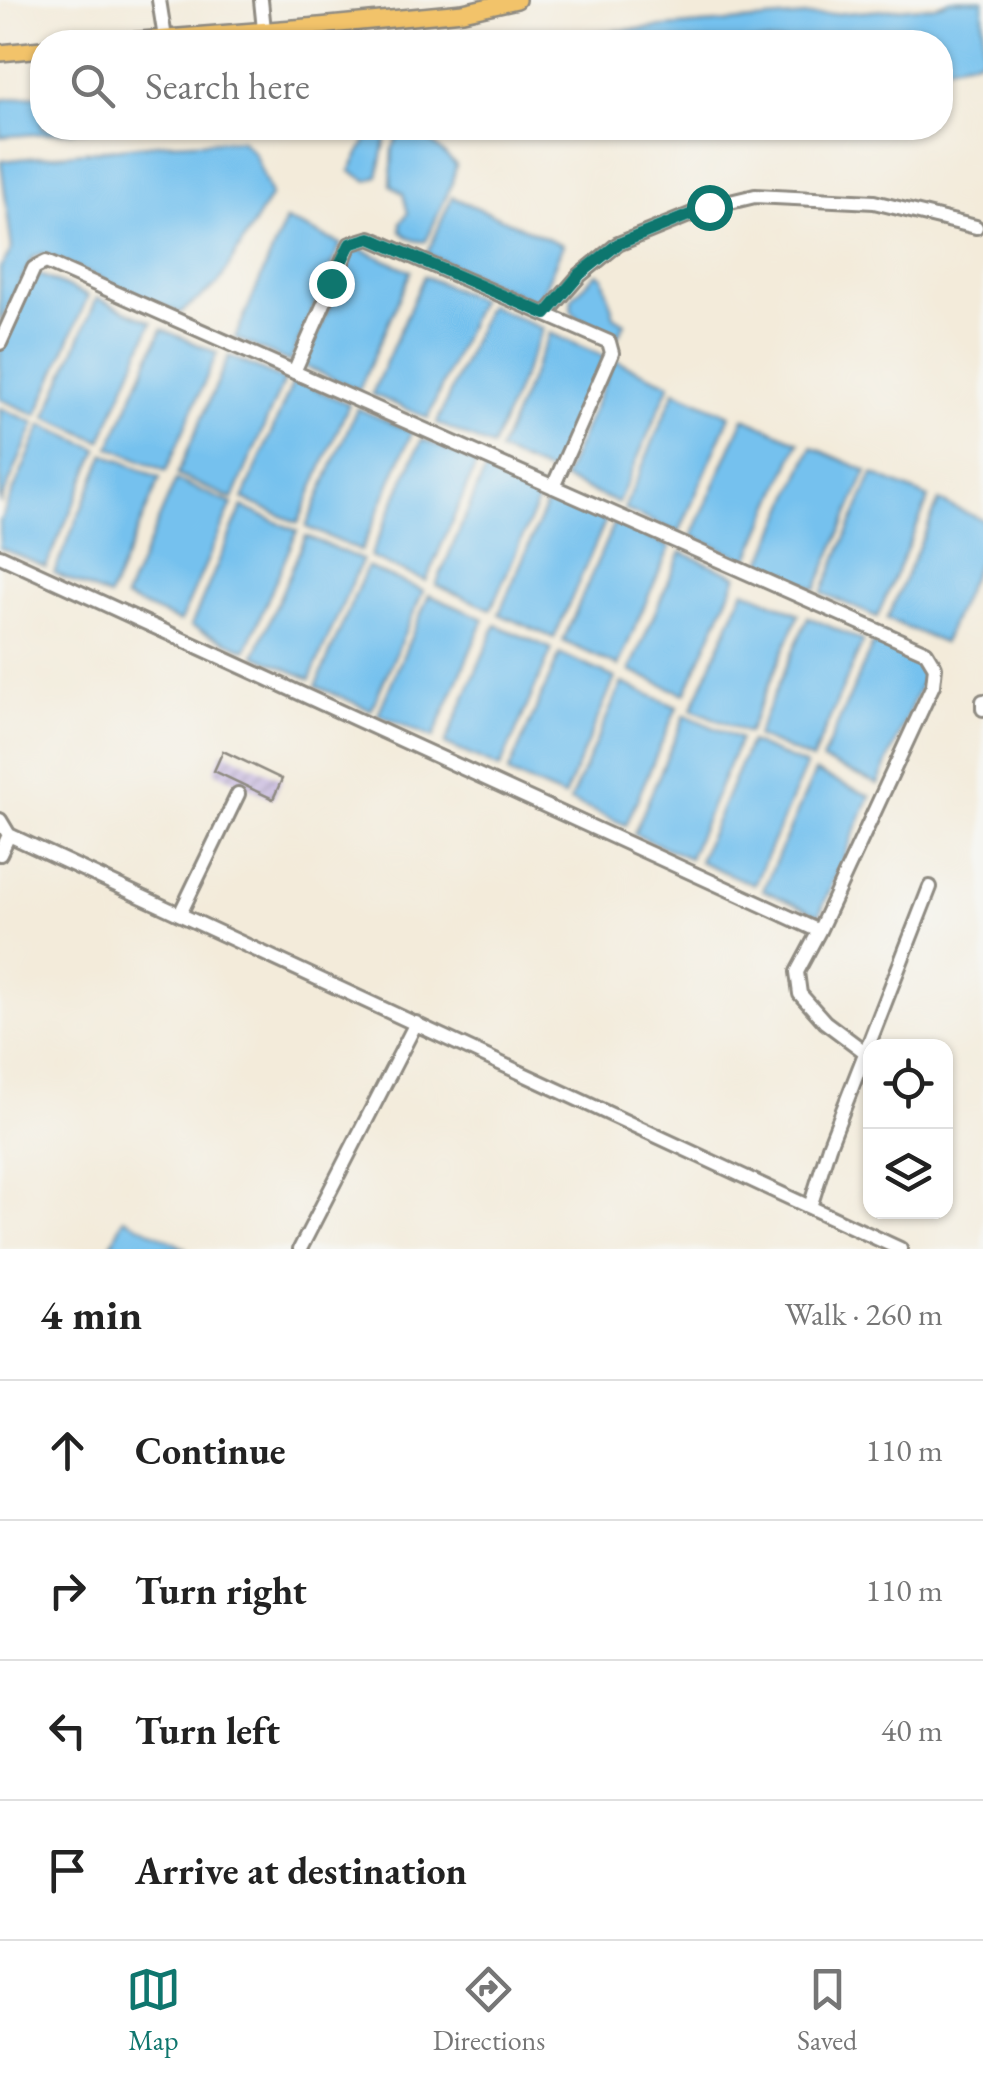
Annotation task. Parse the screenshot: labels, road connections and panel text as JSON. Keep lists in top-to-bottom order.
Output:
{
  "page": {
    "search": "Search here",
    "heading": ["4 min", "Walk · 260 m"],
    "list": [
      ["Continue", "110 m"],
      ["Turn right", "110 m"],
      ["Turn left", "40 m"],
      "Arrive at destination"
    ],
    "nav": ["Map", "Directions", "Saved"]
  }
}
